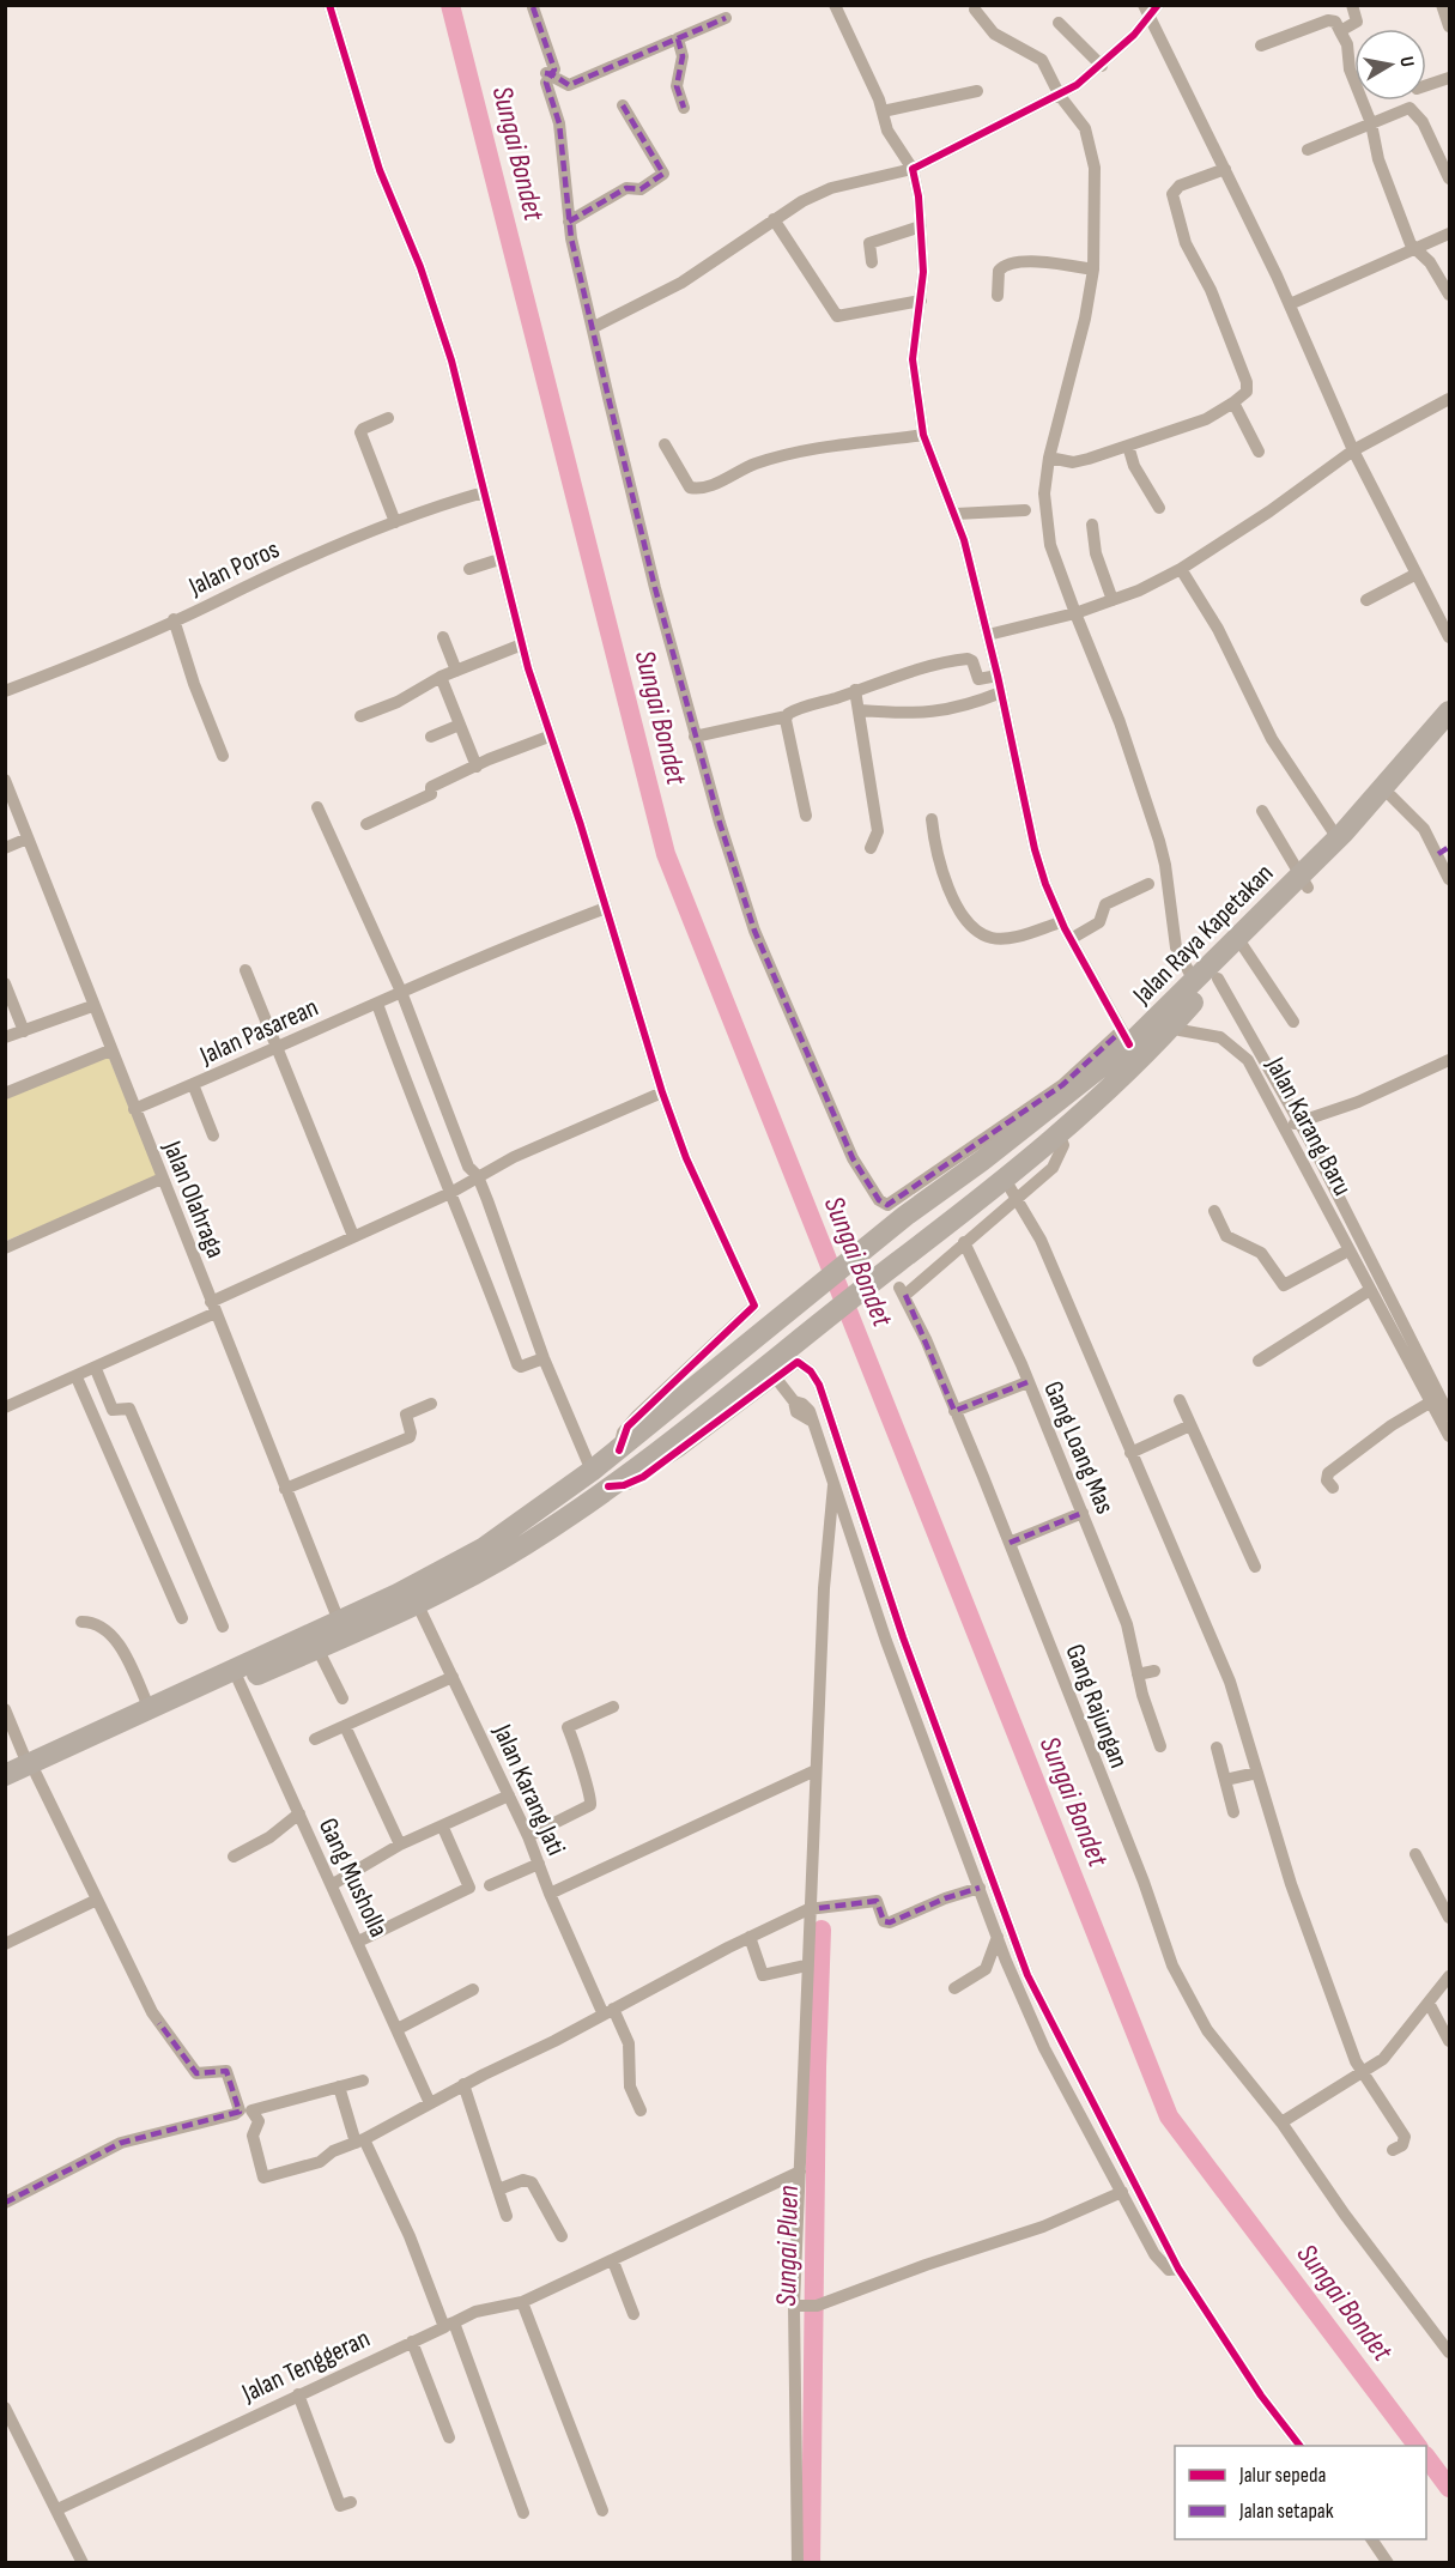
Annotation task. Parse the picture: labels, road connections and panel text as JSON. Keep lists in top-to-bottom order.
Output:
{
  "streets": {
    "highway": ["Jalan Raya Kapetakan"],
    "street": [
      "Jalan Poros",
      "Jalan Pasarean",
      "Jalan Karang Baru",
      "Jalan Olahraga",
      "Gang Loang Mas",
      "Gang Rajungan",
      "Jalan Karang Jati",
      "Gang Musholla",
      "Jalan Tenggeran"
    ]
  },
  "crossings": [
    ["Jalan Raya Kapetakan", "Jalan Karang Baru"],
    ["Jalan Raya Kapetakan", "Jalan Karang Jati"],
    ["Jalan Pasarean", "Jalan Olahraga"]
  ],
  "water": ["Sungai Bondet", "Sungai Pluen"],
  "legend": ["Jalur sepeda", "Jalan setapak"],
  "north": "right"
}
